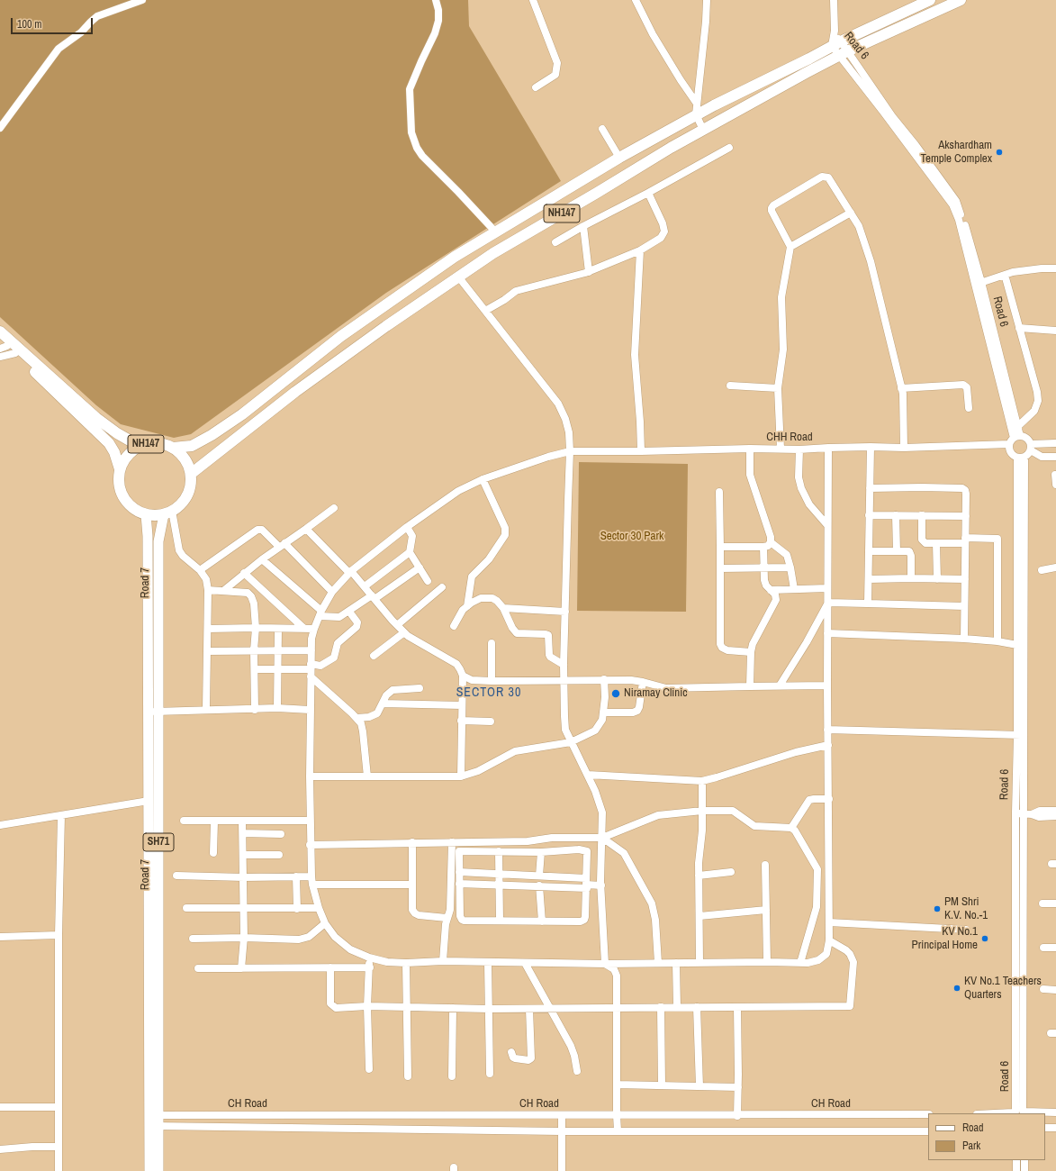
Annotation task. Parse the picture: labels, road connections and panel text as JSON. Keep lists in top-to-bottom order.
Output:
{
  "streets": {
    "highway": ["NH147"],
    "main road": ["Road 7", "SH71"],
    "street": ["Road 6", "CHH Road", "CH Road"]
  },
  "crossings": [
    ["Road 6", "NH147"],
    ["Road 6", "CHH Road"],
    ["NH147", "Road 7"],
    ["Road 7", "CH Road"]
  ],
  "districts": ["SECTOR 30"],
  "parks": ["Sector 30 Park"],
  "places": [
    "Akshardham Temple Complex",
    "Niramay Clinic",
    "PM Shri K.V. No.-1",
    "KV No.1 Principal Home",
    "KV No.1 Teachers Quarters"
  ],
  "legend": ["Road", "Park"],
  "scale_bar": "100 m"
}
